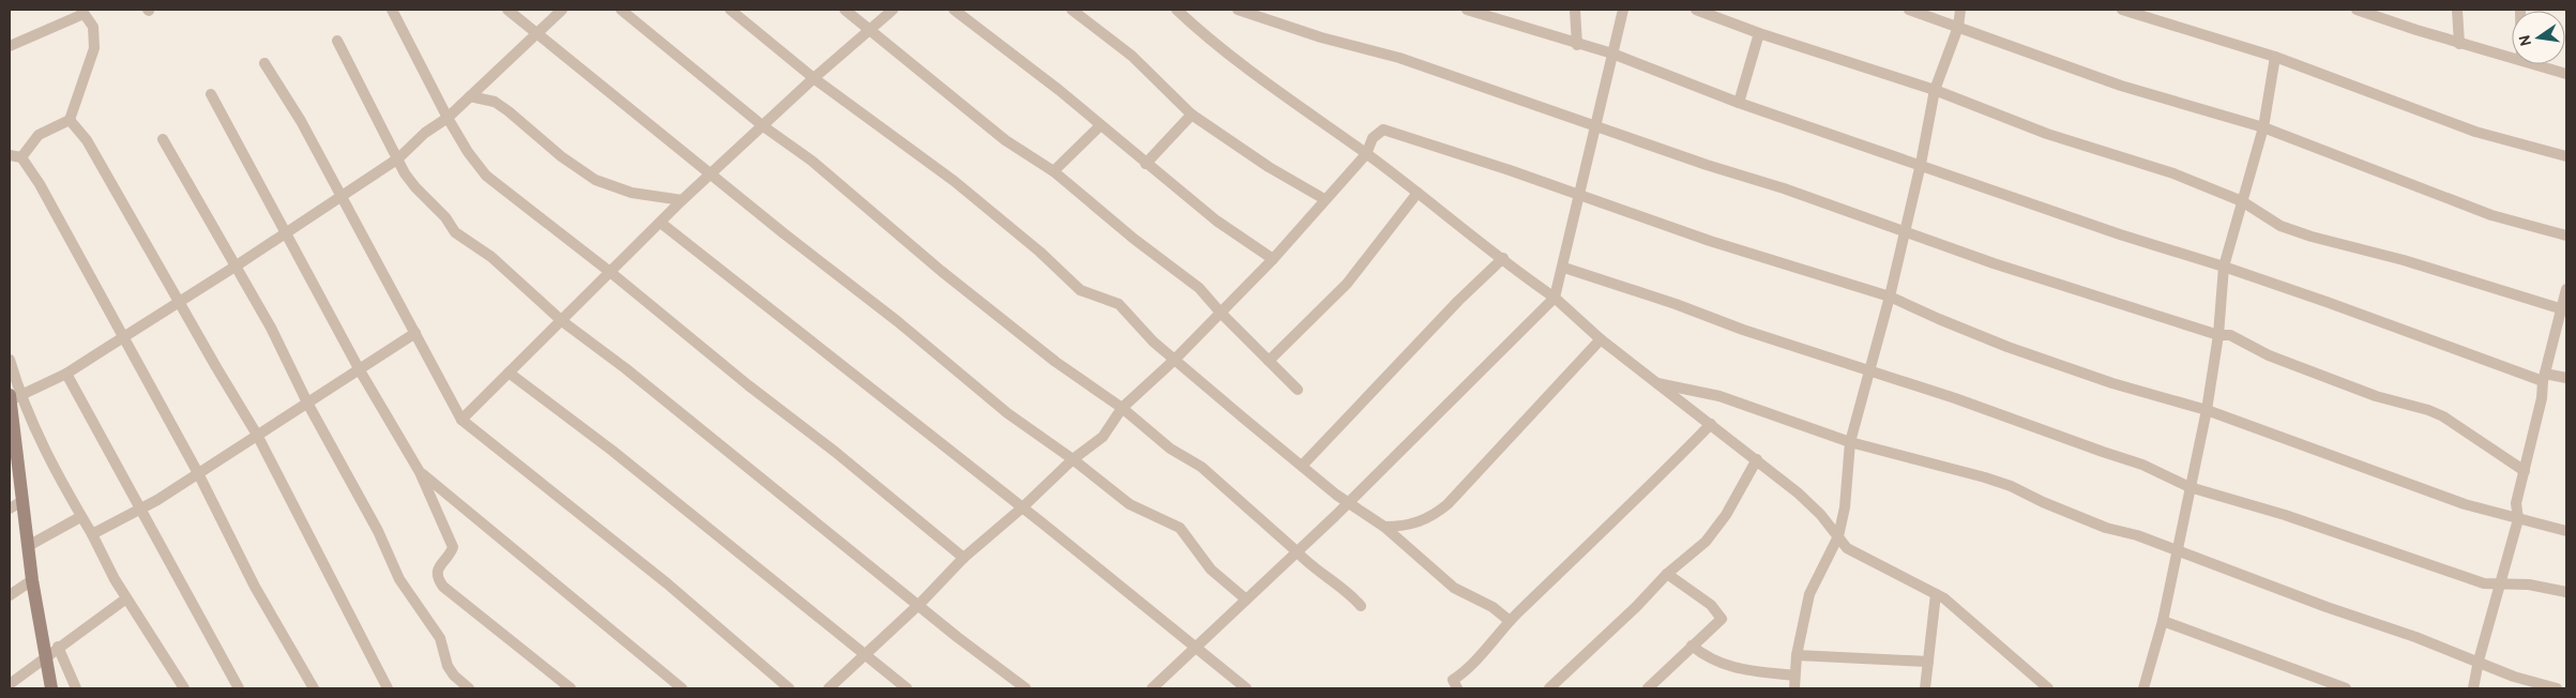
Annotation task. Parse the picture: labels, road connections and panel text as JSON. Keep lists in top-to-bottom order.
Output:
{
  "north": "left"
}
